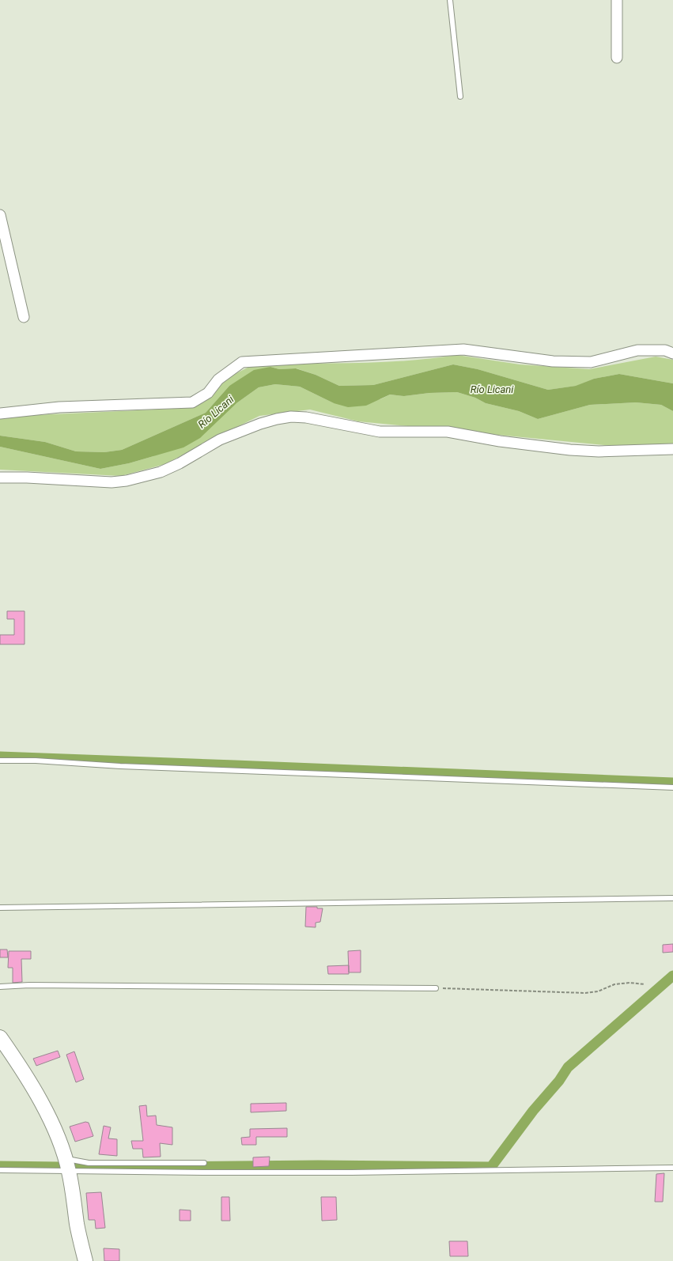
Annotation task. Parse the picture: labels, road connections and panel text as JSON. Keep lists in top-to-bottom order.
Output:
{
  "water": ["Río Licani"]
}
